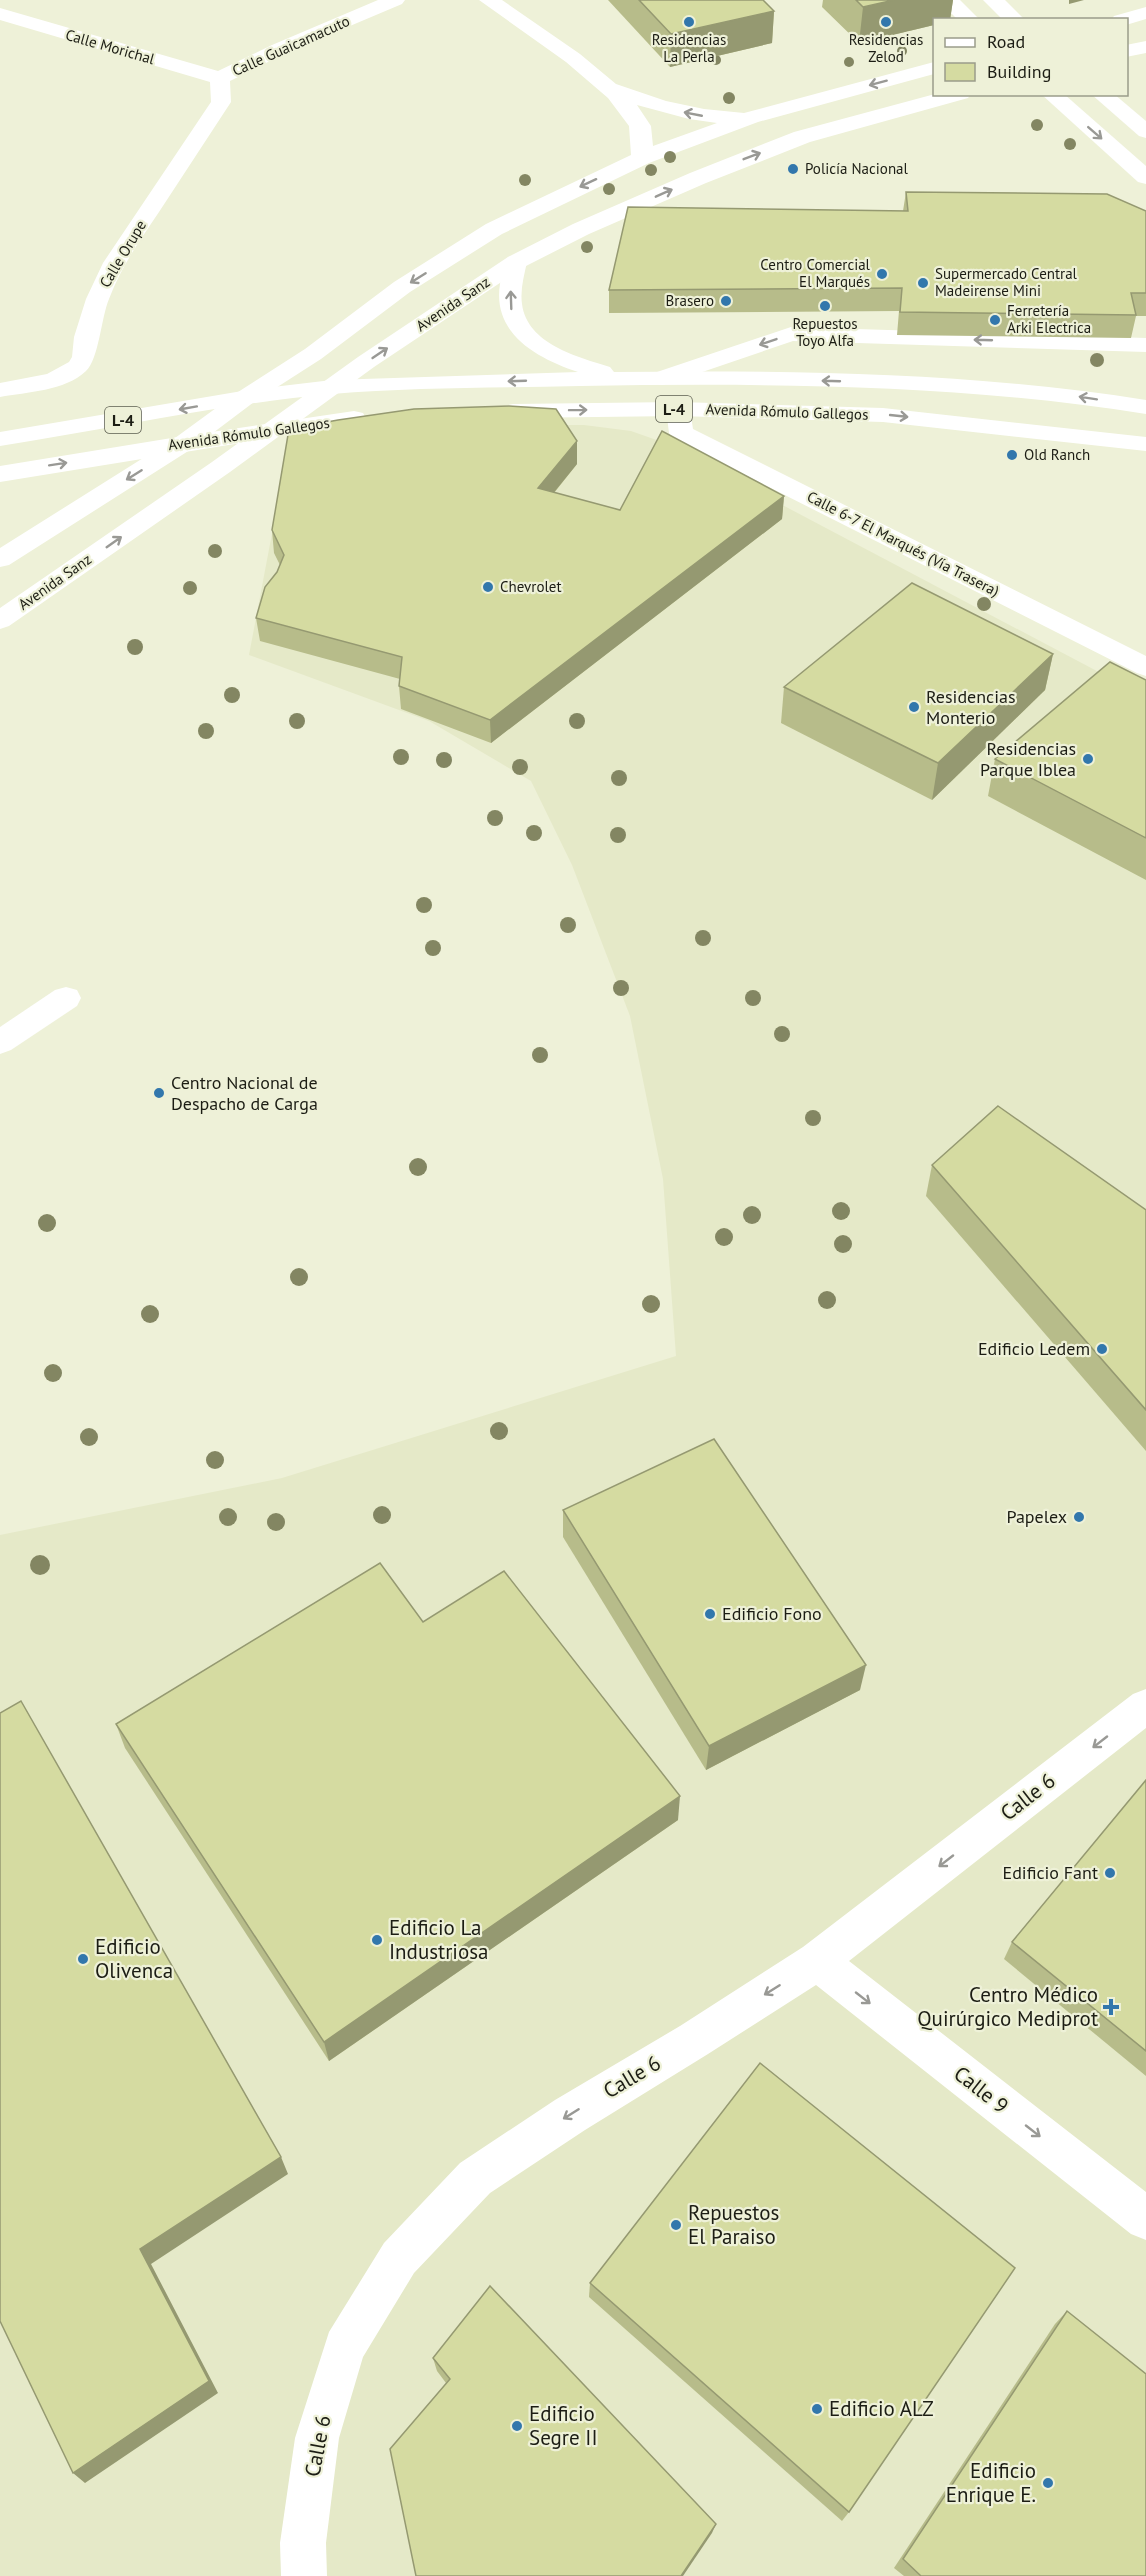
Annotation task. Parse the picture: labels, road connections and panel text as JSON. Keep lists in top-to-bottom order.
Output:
{
  "streets": {
    "street": [
      "Calle Guaicamacuto",
      "Calle Morichal",
      "Calle Orupe",
      "Avenida Sanz",
      "L-4",
      "Avenida Rómulo Gallegos",
      "Calle 6-7 El Marqués (Vía Trasera)",
      "Calle 6",
      "Calle 9"
    ]
  },
  "crossings": [
    ["Calle Guaicamacuto", "Calle Morichal"],
    ["Calle Guaicamacuto", "Calle Orupe"],
    ["Calle Morichal", "Calle Orupe"],
    ["Avenida Sanz", "Avenida Rómulo Gallegos"],
    ["Avenida Rómulo Gallegos", "Calle 6-7 El Marqués (Vía Trasera)"],
    ["Calle 6", "Calle 9"]
  ],
  "one_way": ["Calle 6", "Calle 9"],
  "places": {
    "other": [
      "Residencias La Perla",
      "Residencias Zelod",
      "Policía Nacional",
      "Centro Comercial El Marqués",
      "Supermercado Central Madeirense Mini",
      "Brasero",
      "Repuestos Toyo Alfa",
      "Ferretería Arki Electrica",
      "Old Ranch",
      "Chevrolet",
      "Residencias Monterio",
      "Residencias Parque Iblea",
      "Centro Nacional de Despacho de Carga",
      "Edificio Ledem",
      "Papelex",
      "Edificio Fono",
      "Edificio Fant",
      "Edificio La Industriosa",
      "Edificio Olivenca",
      "Repuestos El Paraiso",
      "Edificio ALZ",
      "Edificio Segre II",
      "Edificio Enrique E."
    ],
    "health": ["Centro Médico Quirúrgico Mediprot"]
  },
  "legend": ["Road", "Building"]
}
